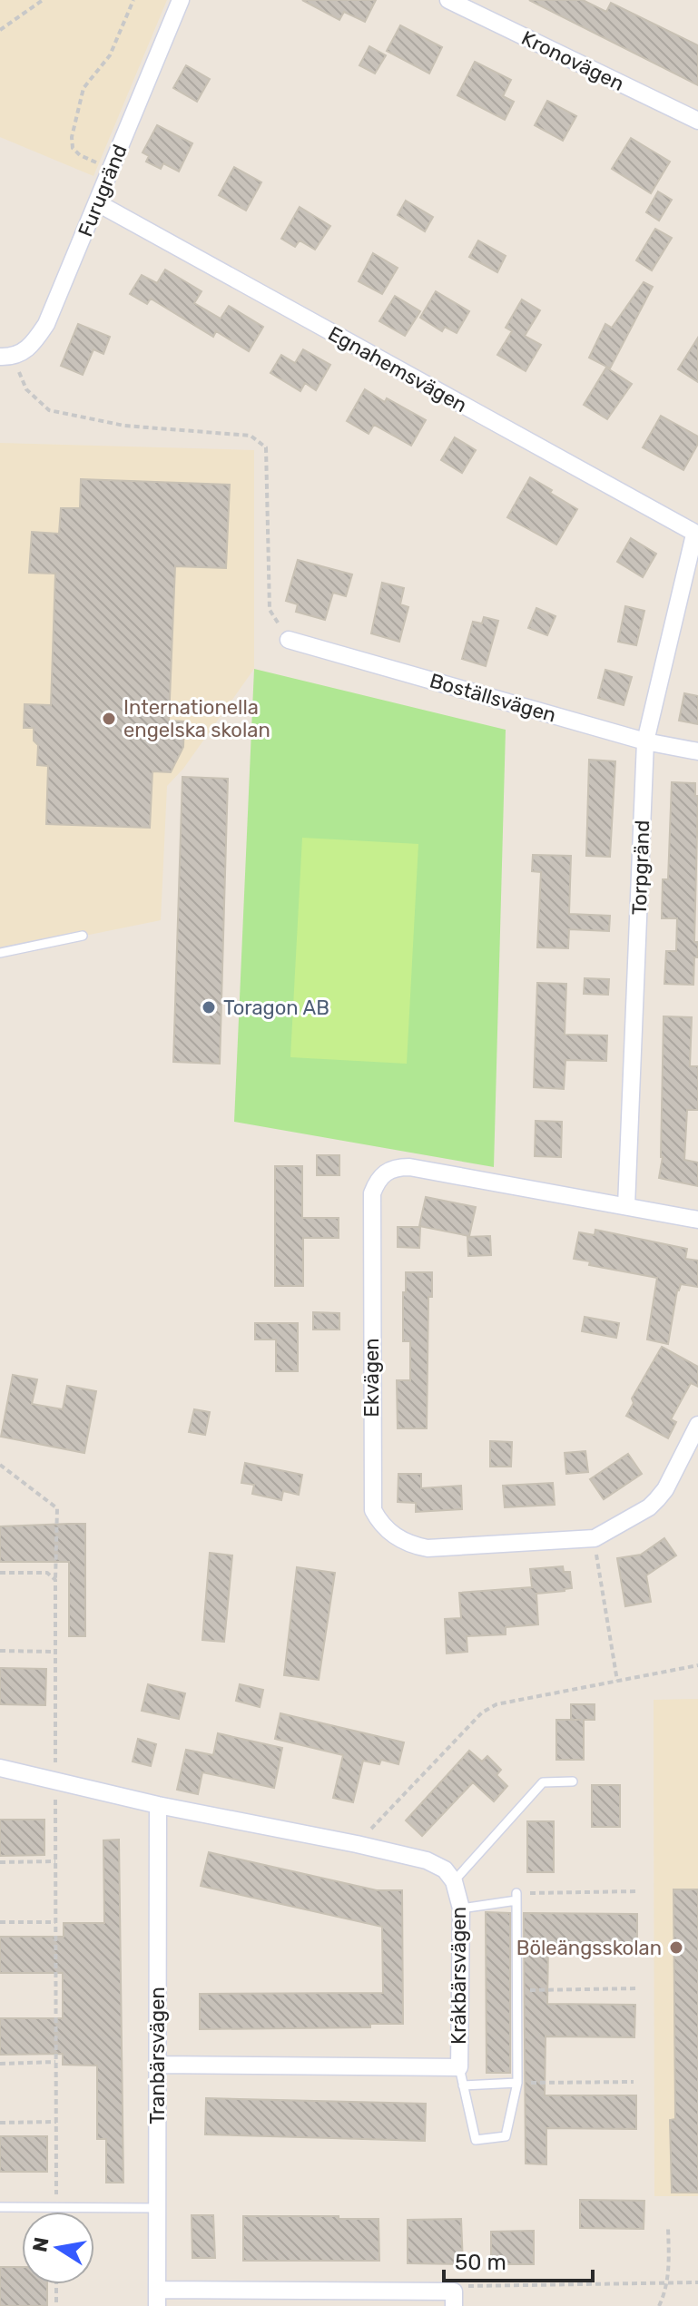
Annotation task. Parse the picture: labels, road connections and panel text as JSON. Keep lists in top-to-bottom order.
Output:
{
  "streets": {
    "street": [
      "Kronovägen",
      "Furugränd",
      "Egnahemsvägen",
      "Boställsvägen",
      "Torpgränd",
      "Ekvägen",
      "Kråkbärsvägen",
      "Tranbärsvägen"
    ]
  },
  "crossings": [
    ["Furugränd", "Egnahemsvägen"],
    ["Egnahemsvägen", "Torpgränd"],
    ["Boställsvägen", "Torpgränd"],
    ["Torpgränd", "Ekvägen"],
    ["Kråkbärsvägen", "Tranbärsvägen"]
  ],
  "places": ["Internationella engelska skolan", "Toragon AB", "Böleängsskolan"],
  "scale_bar": "50 m",
  "north": "left"
}
